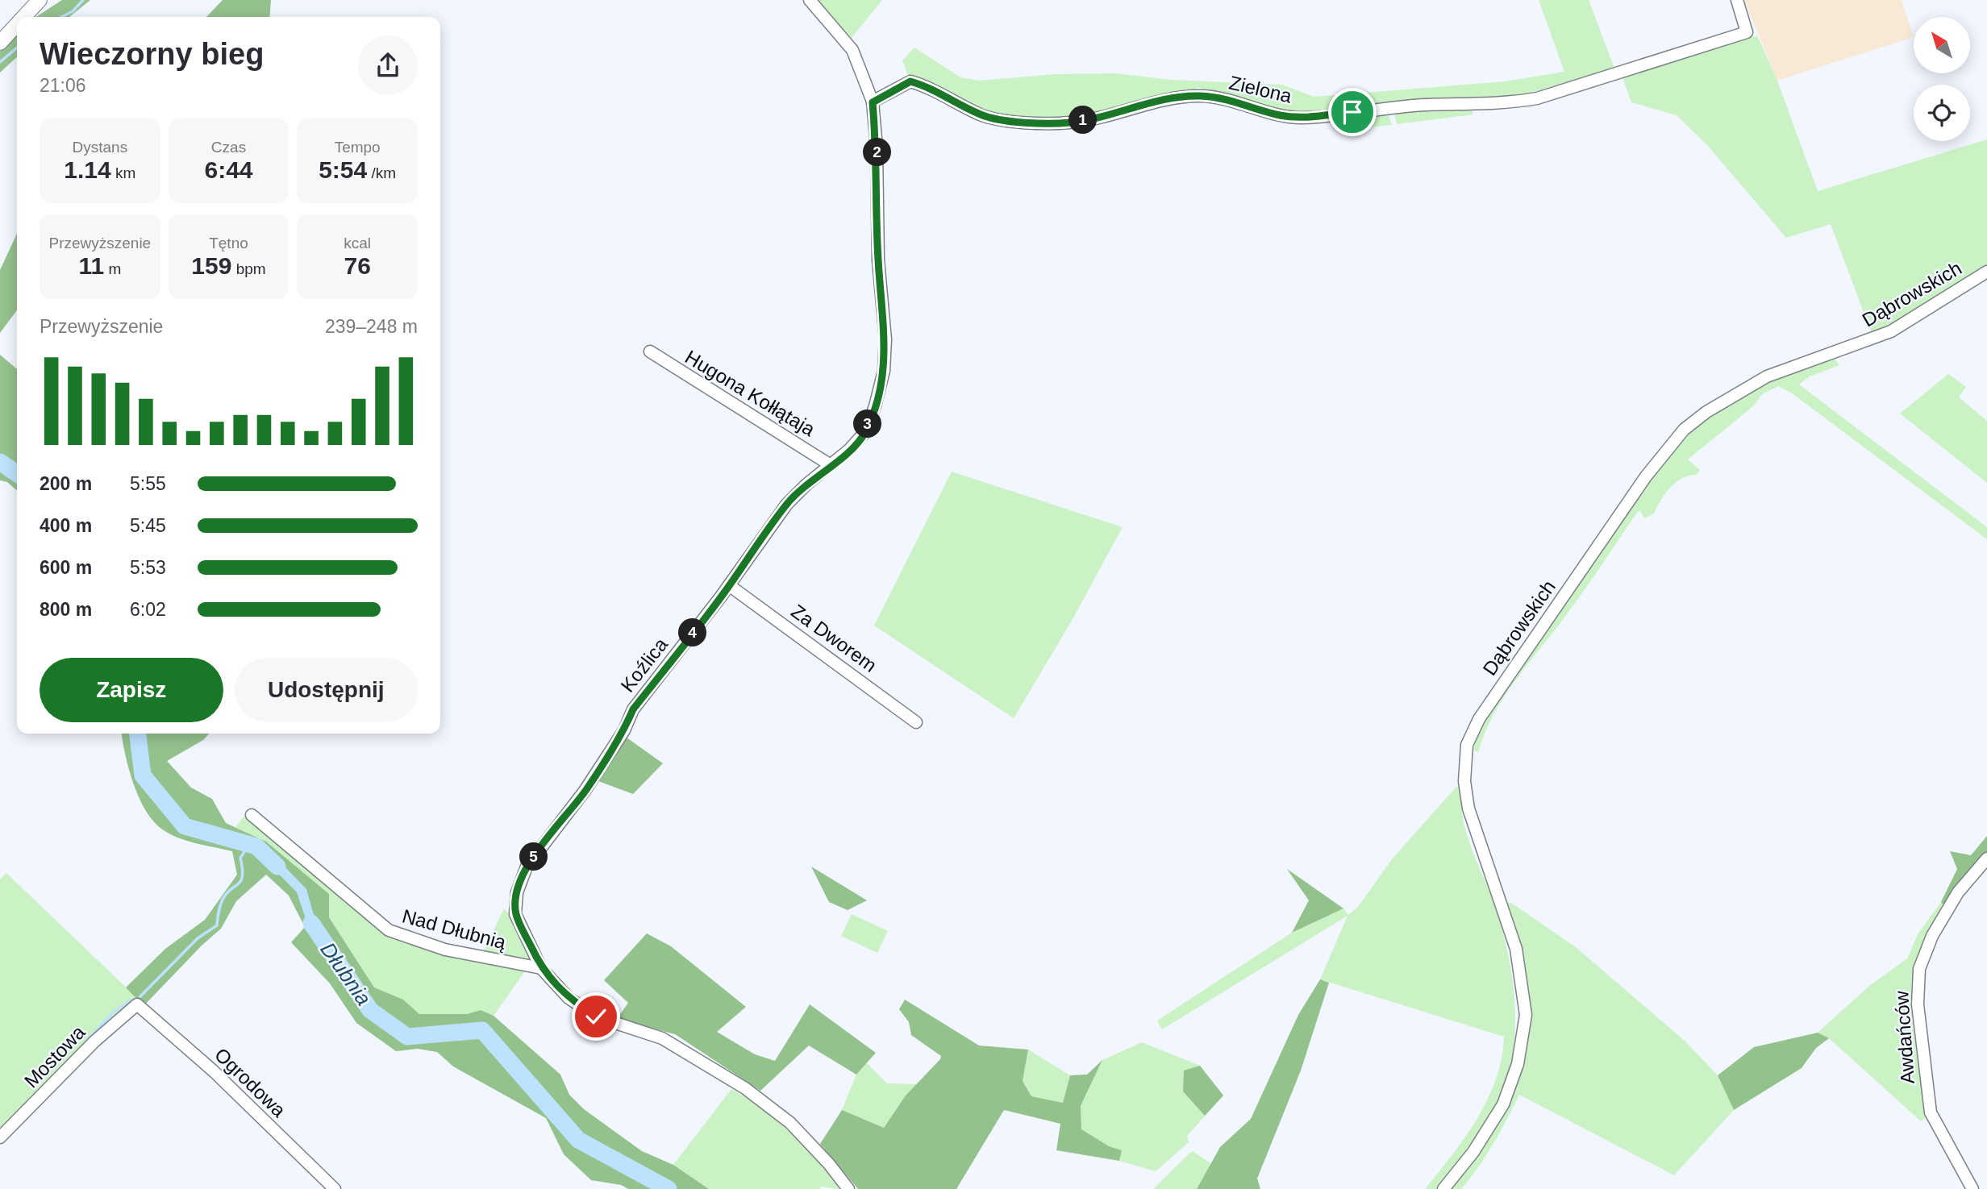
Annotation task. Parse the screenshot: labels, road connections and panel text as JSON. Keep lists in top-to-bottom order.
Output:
{
  "streets": {
    "street": [
      "Zielona",
      "Dąbrowskich",
      "Hugona Kołłątaja",
      "Za Dworem",
      "Koźlica",
      "Nad Dłubnią",
      "Awdańców",
      "Mostowa",
      "Ogrodowa"
    ]
  },
  "crossings": [
    ["Zielona", "Koźlica"],
    ["Hugona Kołłątaja", "Koźlica"],
    ["Za Dworem", "Koźlica"],
    ["Koźlica", "Nad Dłubnią"],
    ["Mostowa", "Ogrodowa"]
  ],
  "water": ["Dłubnia"],
  "north": "top left",
  "page": {
    "heading": ["Wieczorny bieg", "21:06"],
    "pins": [
      "1",
      "2",
      "3",
      "4",
      "5"
    ],
    "stats": [
      ["Dystans", "1.14 km"],
      ["Czas", "6:44"],
      ["Tempo", "5:54 /km"],
      ["Przewyższenie", "11 m"],
      ["Tętno", "159 bpm"],
      ["kcal", "76"]
    ],
    "chart": ["Przewyższenie", "239–248 m"],
    "list": [
      {
        "name": "200 m",
        "note": "5:55"
      },
      {
        "name": "400 m",
        "note": "5:45"
      },
      {
        "name": "600 m",
        "note": "5:53"
      },
      {
        "name": "800 m",
        "note": "6:02"
      }
    ],
    "buttons": ["Zapisz", "Udostępnij"]
  }
}
